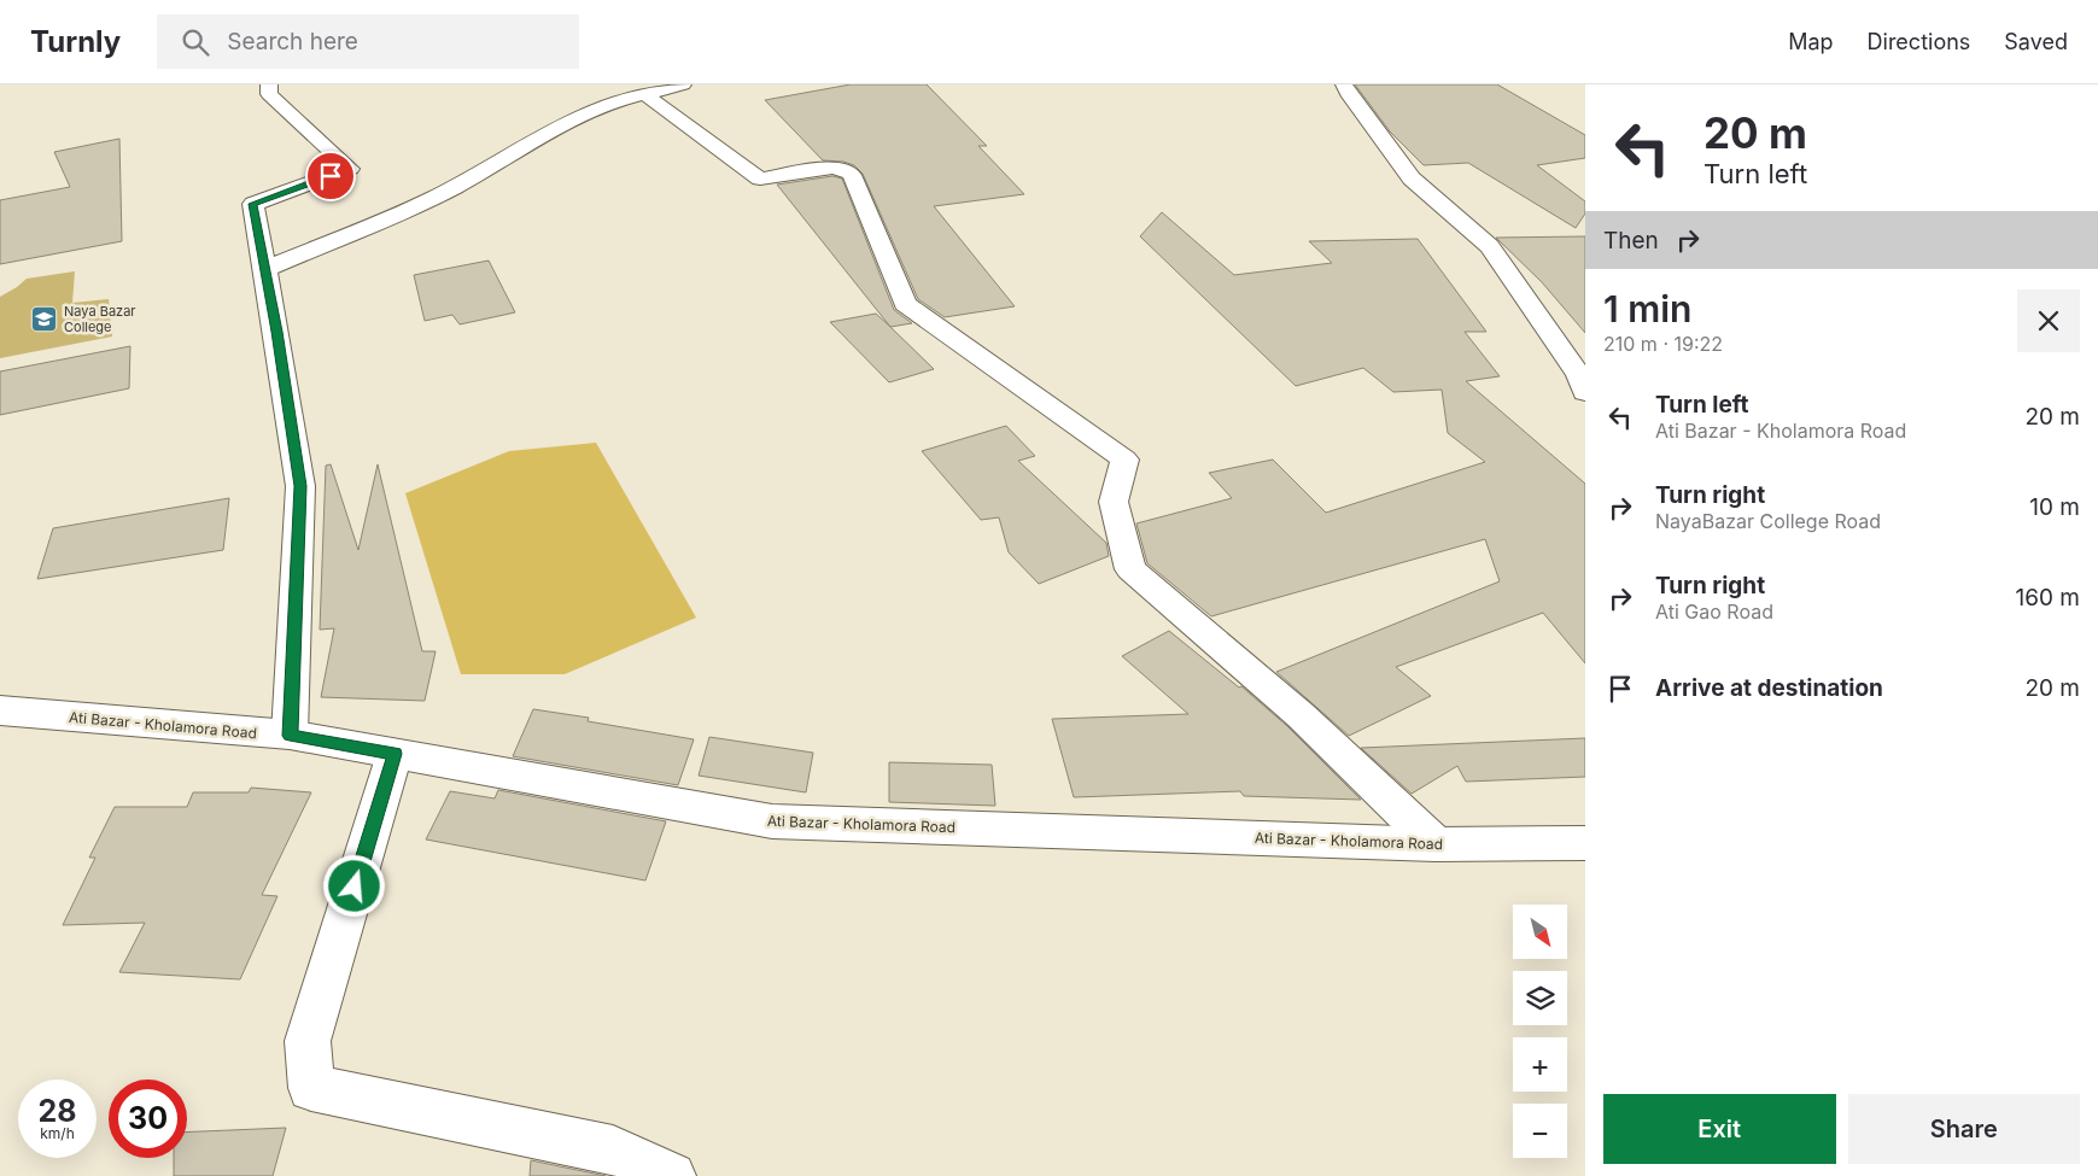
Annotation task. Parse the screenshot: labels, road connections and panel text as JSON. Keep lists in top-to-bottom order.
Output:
{
  "streets": {
    "street": ["Ati Bazar - Kholamora Road"]
  },
  "places": {
    "school or university": ["Naya Bazar College"]
  },
  "north": "bottom right",
  "page": {
    "header": "Turnly",
    "search": "Search here",
    "nav": ["Map", "Directions", "Saved"],
    "turn": ["20 m", "Turn left"],
    "then": "Then",
    "heading": ["1 min", "210 m · 19:22"],
    "list": [
      {
        "name": "Turn left",
        "note": "Ati Bazar - Kholamora Road",
        "value": "20 m"
      },
      {
        "name": "Turn right",
        "note": "NayaBazar College Road",
        "value": "10 m"
      },
      {
        "name": "Turn right",
        "note": "Ati Gao Road",
        "value": "160 m"
      },
      {
        "name": "Arrive at destination",
        "value": "20 m"
      }
    ],
    "map_buttons": ["+", "−"],
    "speed": "28 km/h",
    "limit": "30",
    "buttons": ["Exit", "Share"]
  }
}
